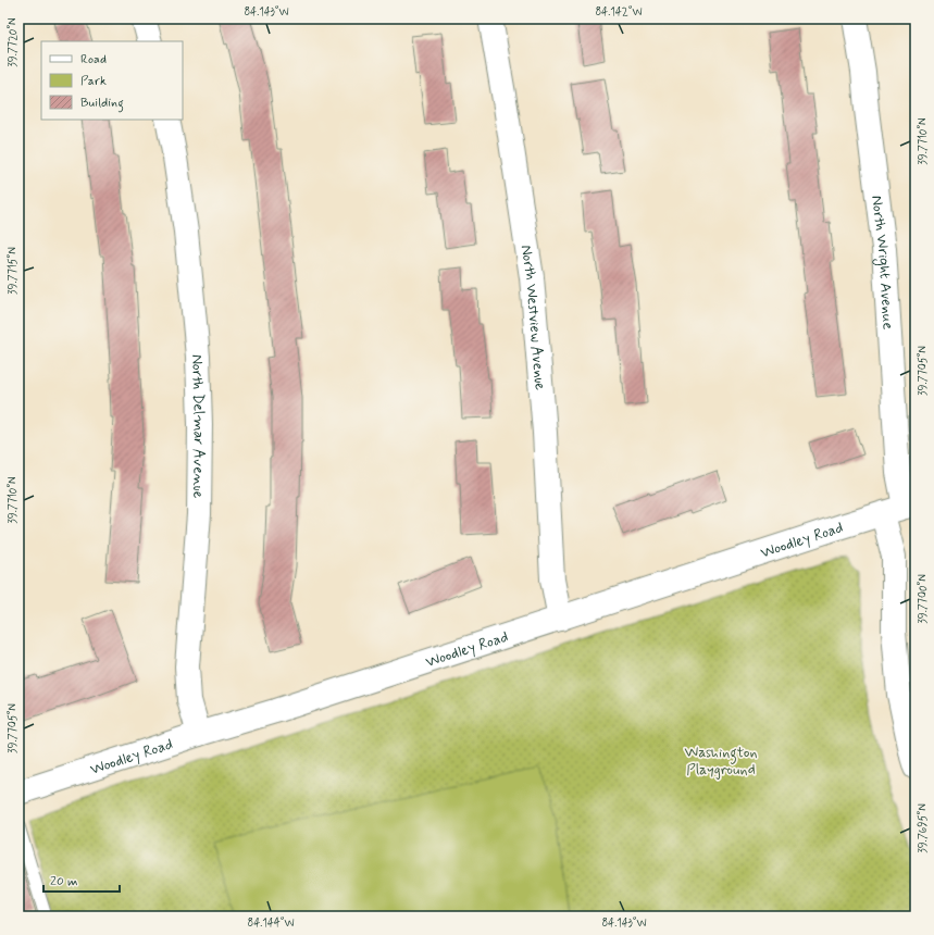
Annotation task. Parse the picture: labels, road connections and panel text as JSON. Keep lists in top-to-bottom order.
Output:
{
  "streets": {
    "street": [
      "North Wright Avenue",
      "North Westview Avenue",
      "North Delmar Avenue",
      "Woodley Road"
    ]
  },
  "crossings": [
    ["North Wright Avenue", "Woodley Road"],
    ["North Westview Avenue", "Woodley Road"],
    ["North Delmar Avenue", "Woodley Road"]
  ],
  "parks": ["Washington Playground"],
  "legend": ["Road", "Park", "Building"],
  "scale_bar": "20 m",
  "coordinates": [
    "84.143°W",
    "84.142°W",
    "39.7720°N",
    "39.7710°N",
    "39.7715°N",
    "39.7705°N",
    "39.7700°N",
    "39.7695°N",
    "84.144°W"
  ]
}
